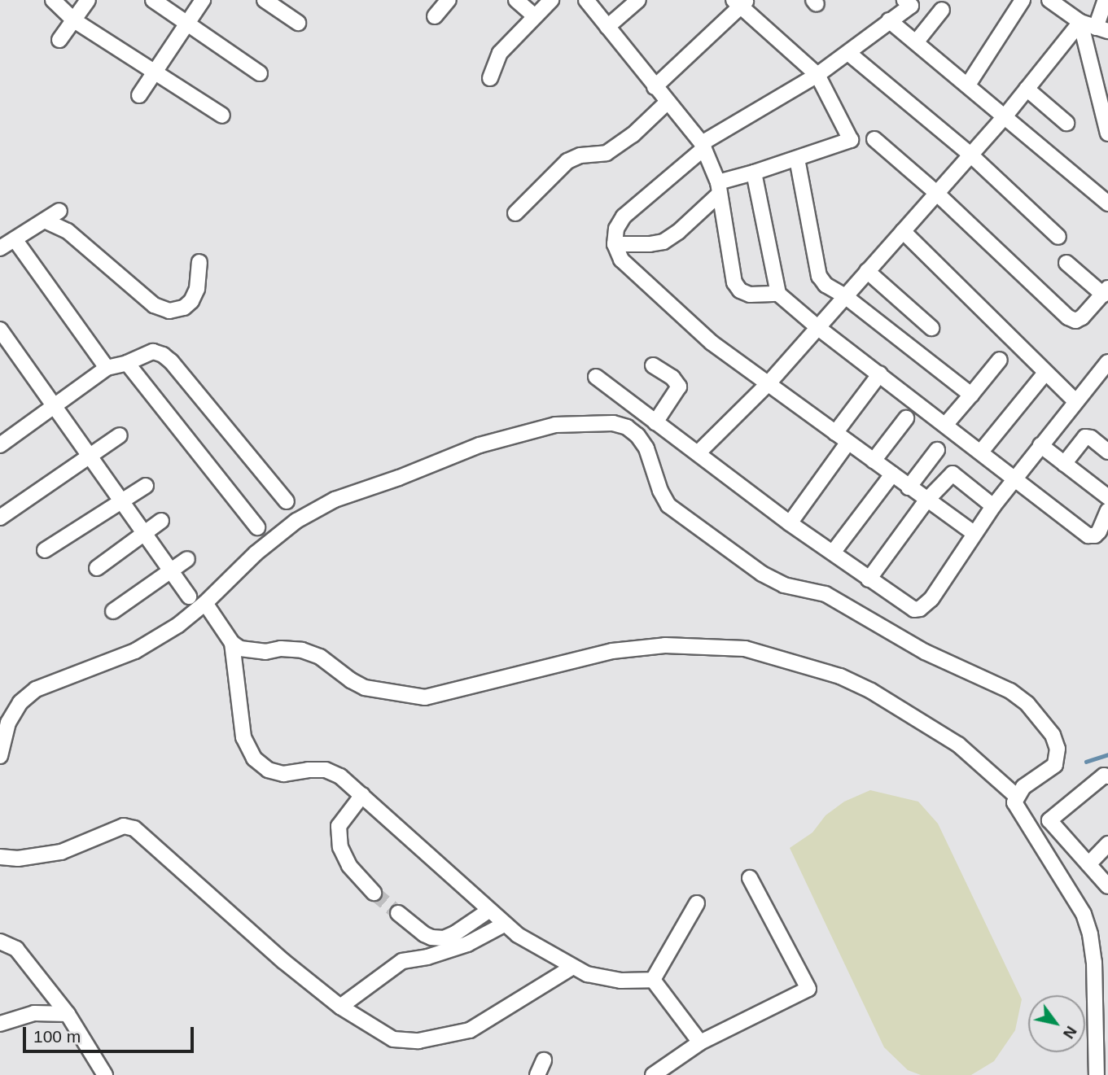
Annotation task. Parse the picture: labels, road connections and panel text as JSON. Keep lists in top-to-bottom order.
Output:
{
  "scale_bar": "100 m",
  "north": "bottom right"
}
